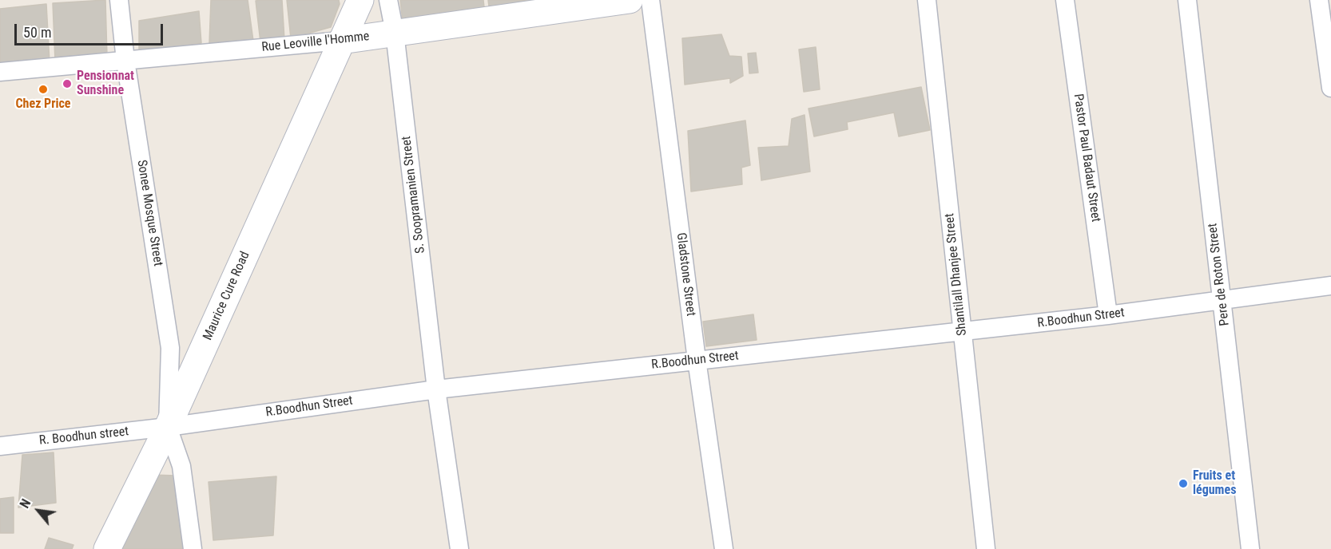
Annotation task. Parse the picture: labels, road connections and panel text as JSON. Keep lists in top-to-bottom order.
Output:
{
  "streets": {
    "main road": ["Rue Leoville l'Homme", "Maurice Cure Road"],
    "street": [
      "Pastor Paul Badaut Street",
      "S. Soopramanien Street",
      "Sonee Mosque Street",
      "Gladstone Street",
      "Shantilall Dhanjee Street",
      "Pere de Roton Street",
      "R.Boodhun Street",
      "R. Boodhun street"
    ]
  },
  "crossings": [
    ["Rue Leoville l'Homme", "S. Soopramanien Street"],
    ["Rue Leoville l'Homme", "Sonee Mosque Street"],
    ["Rue Leoville l'Homme", "Maurice Cure Road"],
    ["Pastor Paul Badaut Street", "R.Boodhun Street"],
    ["S. Soopramanien Street", "R.Boodhun Street"],
    ["Sonee Mosque Street", "Maurice Cure Road"],
    ["Sonee Mosque Street", "R.Boodhun Street"],
    ["Sonee Mosque Street", "R. Boodhun street"],
    ["Gladstone Street", "R.Boodhun Street"],
    ["Shantilall Dhanjee Street", "R.Boodhun Street"],
    ["Pere de Roton Street", "R.Boodhun Street"],
    ["Maurice Cure Road", "R.Boodhun Street"],
    ["Maurice Cure Road", "R. Boodhun street"],
    ["R.Boodhun Street", "R. Boodhun street"]
  ],
  "places": ["Pensionnat Sunshine", "Chez Price", "Fruits et légumes"],
  "scale_bar": "50 m",
  "north": "top left"
}
